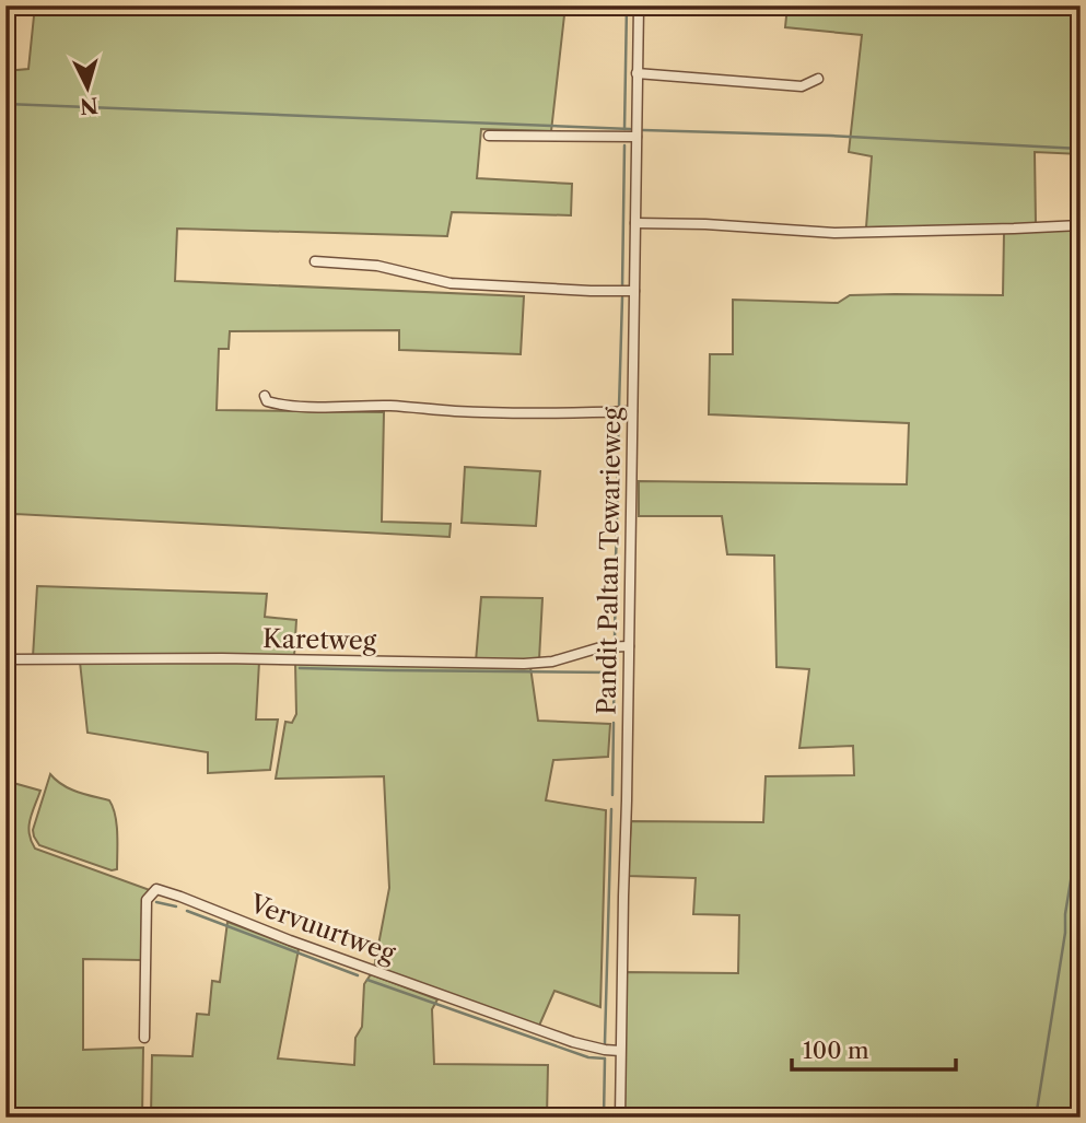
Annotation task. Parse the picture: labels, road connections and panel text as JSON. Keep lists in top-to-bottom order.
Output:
{
  "streets": {
    "street": ["Pandit Paltan Tewarieweg", "Karetweg", "Vervuurtweg"]
  },
  "crossings": [
    ["Pandit Paltan Tewarieweg", "Karetweg"],
    ["Pandit Paltan Tewarieweg", "Vervuurtweg"]
  ],
  "scale_bar": "100 m",
  "north": "bottom"
}
